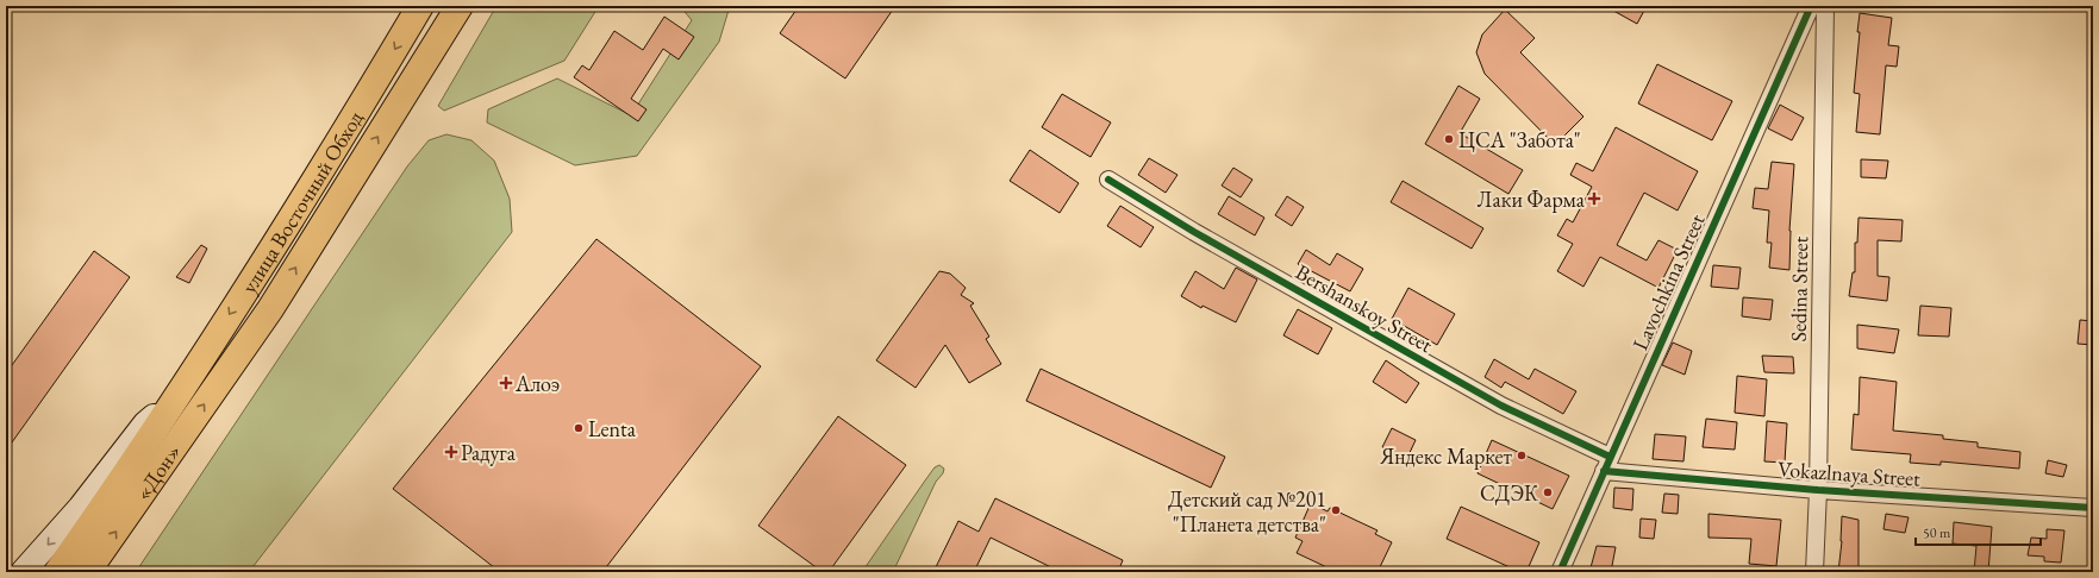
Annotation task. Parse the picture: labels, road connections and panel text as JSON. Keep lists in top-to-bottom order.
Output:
{
  "streets": {
    "highway": ["улица Восточный Обход", "«Дон»"],
    "street": [
      "Lavochkina Street",
      "Sedina Street",
      "Bershanskoy Street",
      "Vokazlnaya Street"
    ]
  },
  "crossings": [
    ["улица Восточный Обход", "«Дон»"],
    ["Lavochkina Street", "Bershanskoy Street"],
    ["Lavochkina Street", "Vokazlnaya Street"],
    ["Sedina Street", "Vokazlnaya Street"],
    ["Bershanskoy Street", "Vokazlnaya Street"]
  ],
  "places": {
    "other": [
      "ЦСА \"Забота\"",
      "Lenta",
      "Яндекс Маркет",
      "СДЭК",
      "Детский сад №201 \"Планета детства\""
    ],
    "health": ["Лаки Фарма", "Алоэ", "Радуга"]
  },
  "scale_bar": "50 m"
}
